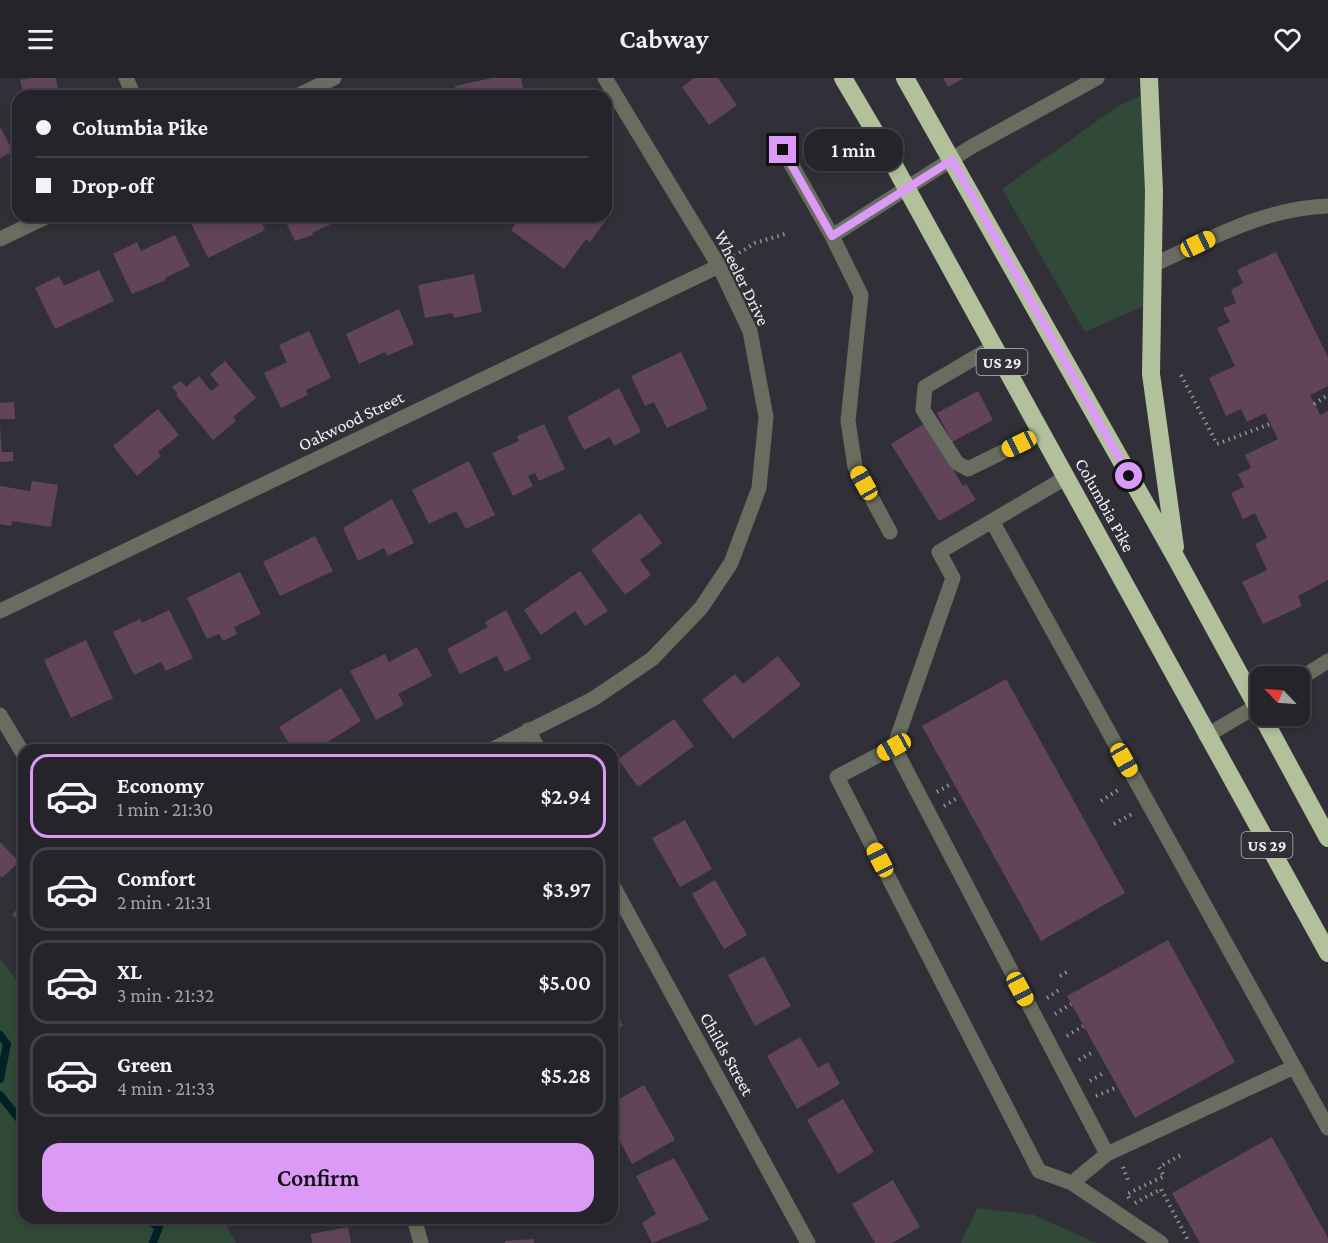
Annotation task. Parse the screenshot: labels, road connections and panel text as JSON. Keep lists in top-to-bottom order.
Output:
{
  "streets": {
    "highway": ["US 29", "Columbia Pike"],
    "street": ["Wheeler Drive", "Oakwood Street", "Childs Street"]
  },
  "crossings": [
    ["Wheeler Drive", "Oakwood Street"]
  ],
  "north": "top left",
  "page": {
    "header": "Cabway",
    "banner": ["Columbia Pike", "Drop-off"],
    "bubble": "1 min",
    "list": [
      {
        "name": "Economy",
        "note": "1 min · 21:30",
        "value": "$2.94"
      },
      {
        "name": "Comfort",
        "note": "2 min · 21:31",
        "value": "$3.97"
      },
      {
        "name": "XL",
        "note": "3 min · 21:32",
        "value": "$5.00"
      },
      {
        "name": "Green",
        "note": "4 min · 21:33",
        "value": "$5.28"
      }
    ],
    "buttons": "Confirm"
  }
}
